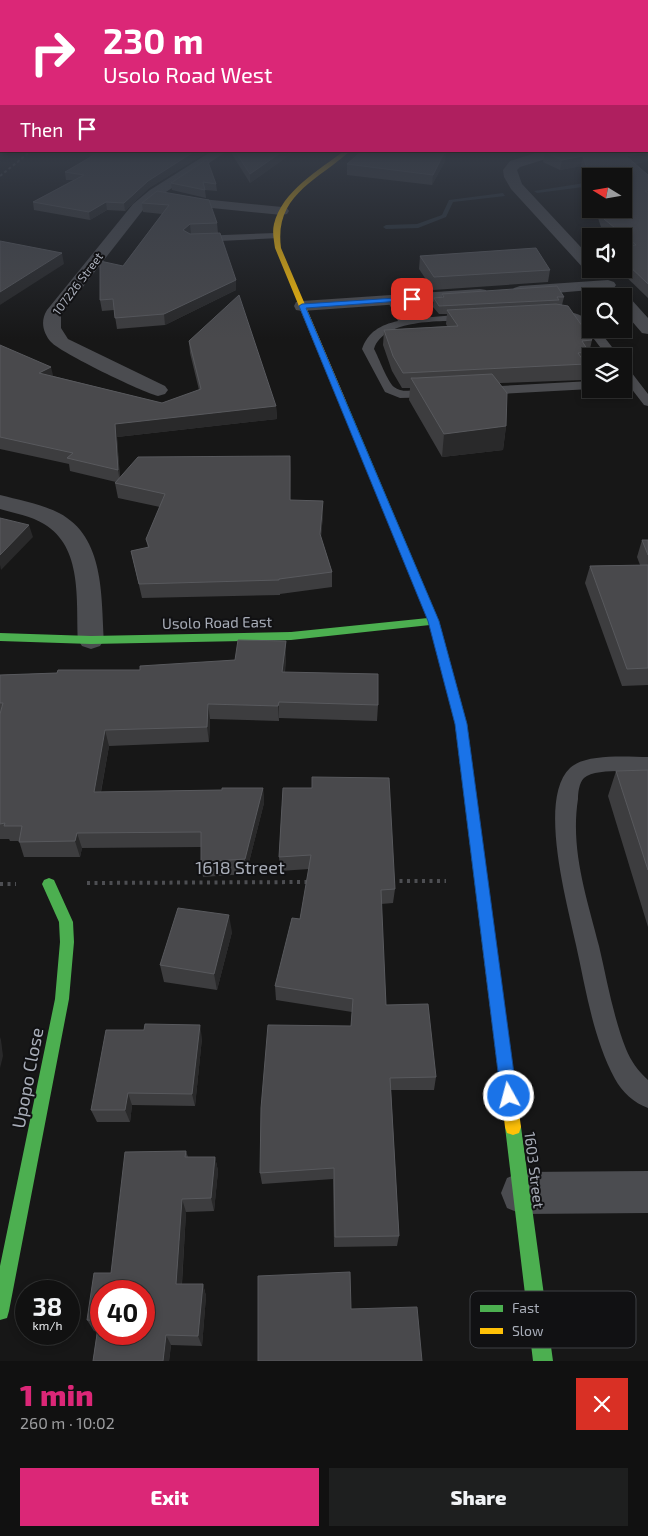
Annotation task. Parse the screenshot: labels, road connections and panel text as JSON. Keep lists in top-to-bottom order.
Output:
{
  "streets": {
    "street": [
      "107226 Street",
      "Usolo Road East",
      "Upopo Close",
      "1603 Street"
    ],
    "path": ["1618 Street"]
  },
  "crossings": [
    ["Usolo Road East", "1603 Street"],
    ["1618 Street", "Upopo Close"]
  ],
  "legend": ["Fast", "Slow"],
  "north": "left",
  "page": {
    "turn": ["230 m", "Usolo Road West"],
    "then": "Then",
    "speed": "38 km/h",
    "limit": "40",
    "heading": ["1 min", "260 m · 10:02"],
    "buttons": ["Exit", "Share"]
  }
}
